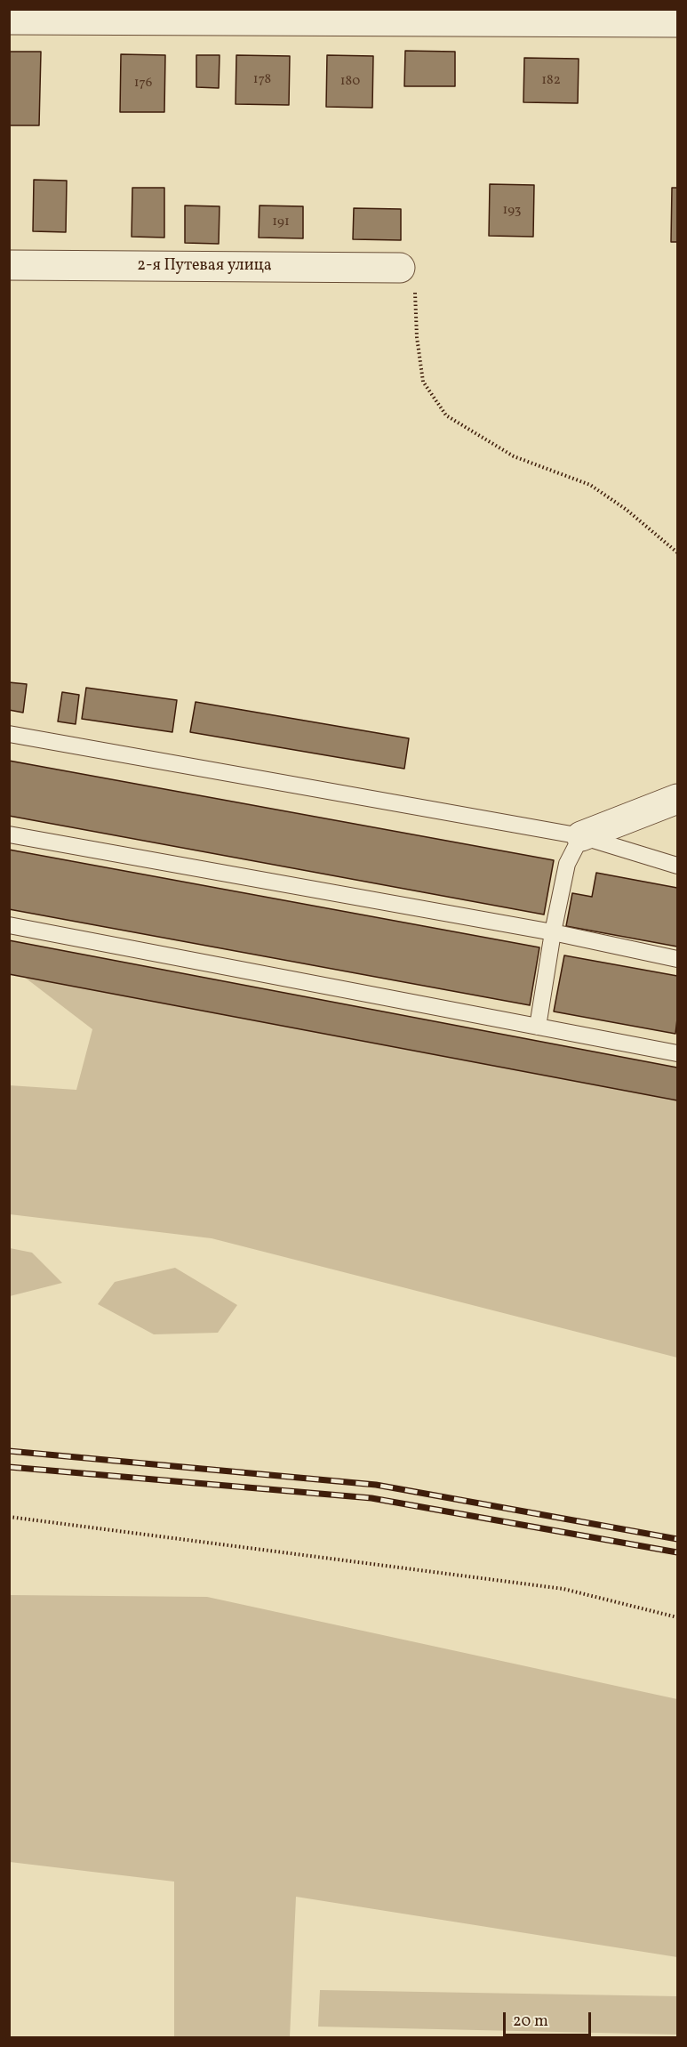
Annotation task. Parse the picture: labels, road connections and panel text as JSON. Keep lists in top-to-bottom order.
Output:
{
  "streets": {
    "street": ["2-я Путевая улица"]
  },
  "house_numbers": [
    "178",
    "182",
    "180",
    "176",
    "193",
    "191"
  ],
  "scale_bar": "20 m"
}
